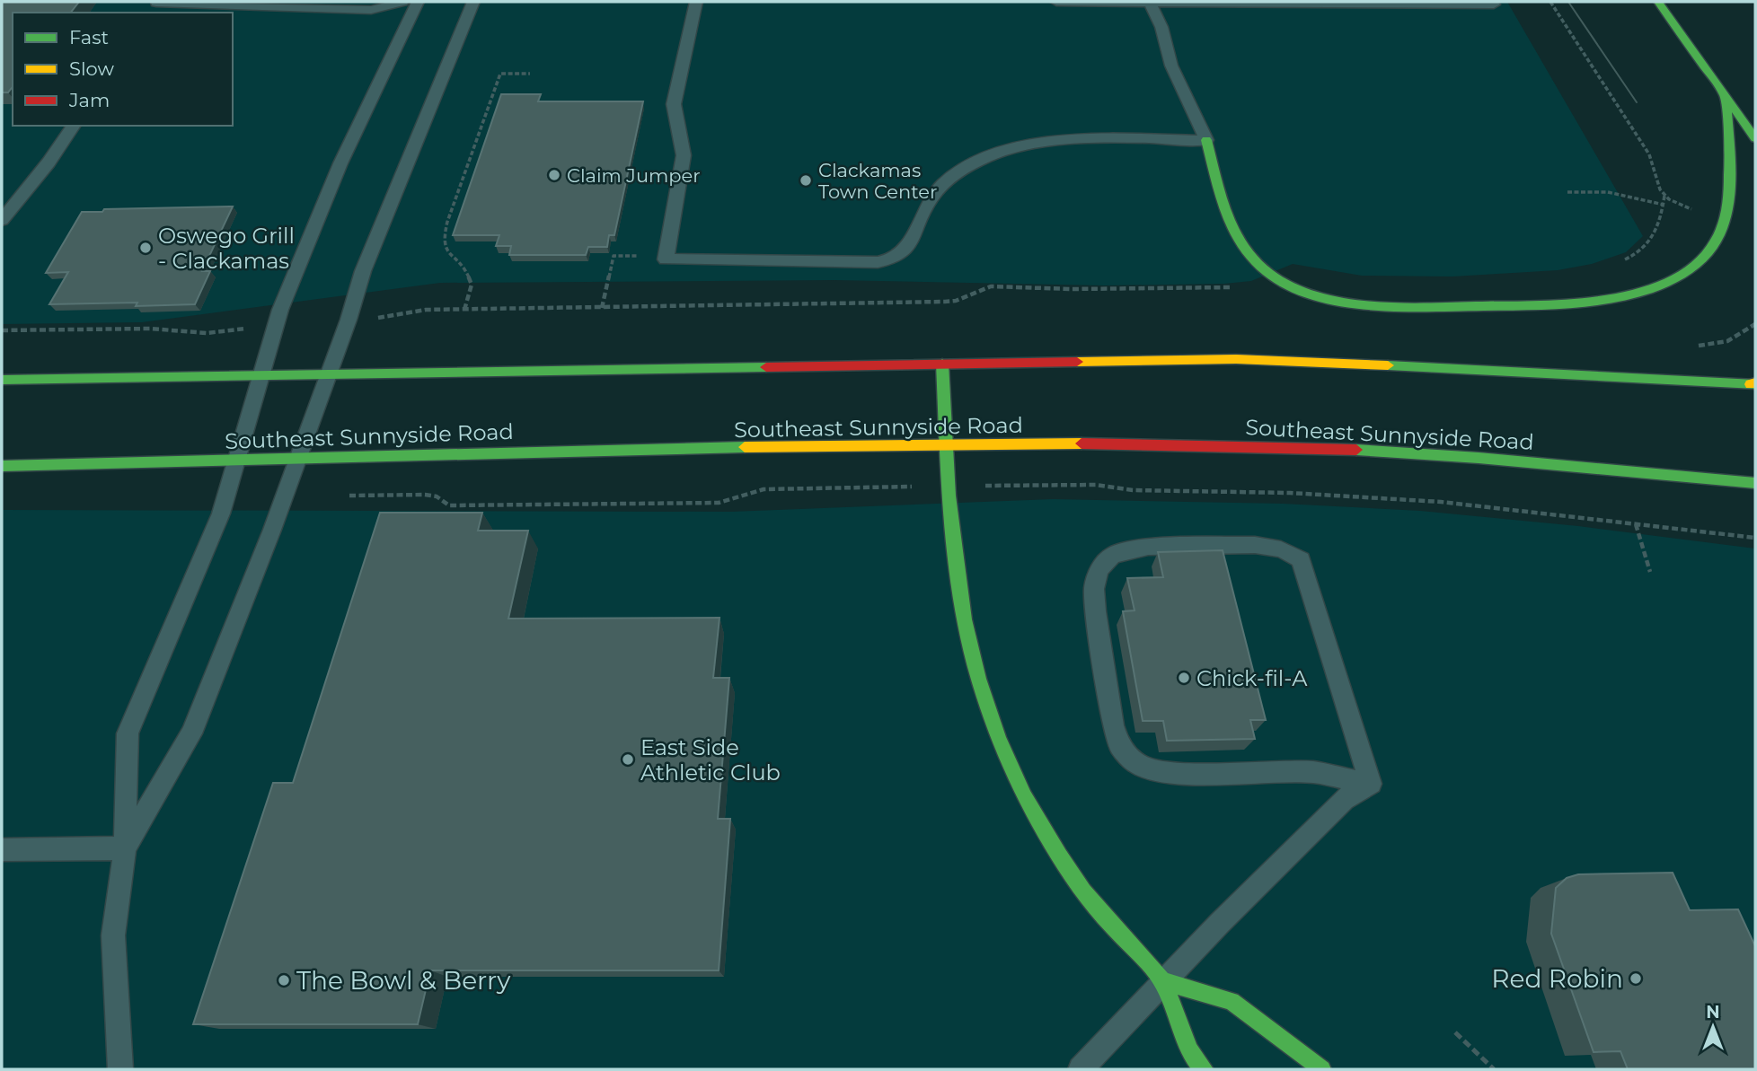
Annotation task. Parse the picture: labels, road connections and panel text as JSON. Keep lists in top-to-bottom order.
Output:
{
  "streets": {
    "main road": ["Southeast Sunnyside Road"]
  },
  "places": [
    "Claim Jumper",
    "Clackamas Town Center",
    "Oswego Grill - Clackamas",
    "Chick-fil-A",
    "East Side Athletic Club",
    "Red Robin",
    "The Bowl & Berry"
  ],
  "legend": ["Fast", "Slow", "Jam"],
  "north": "top"
}
